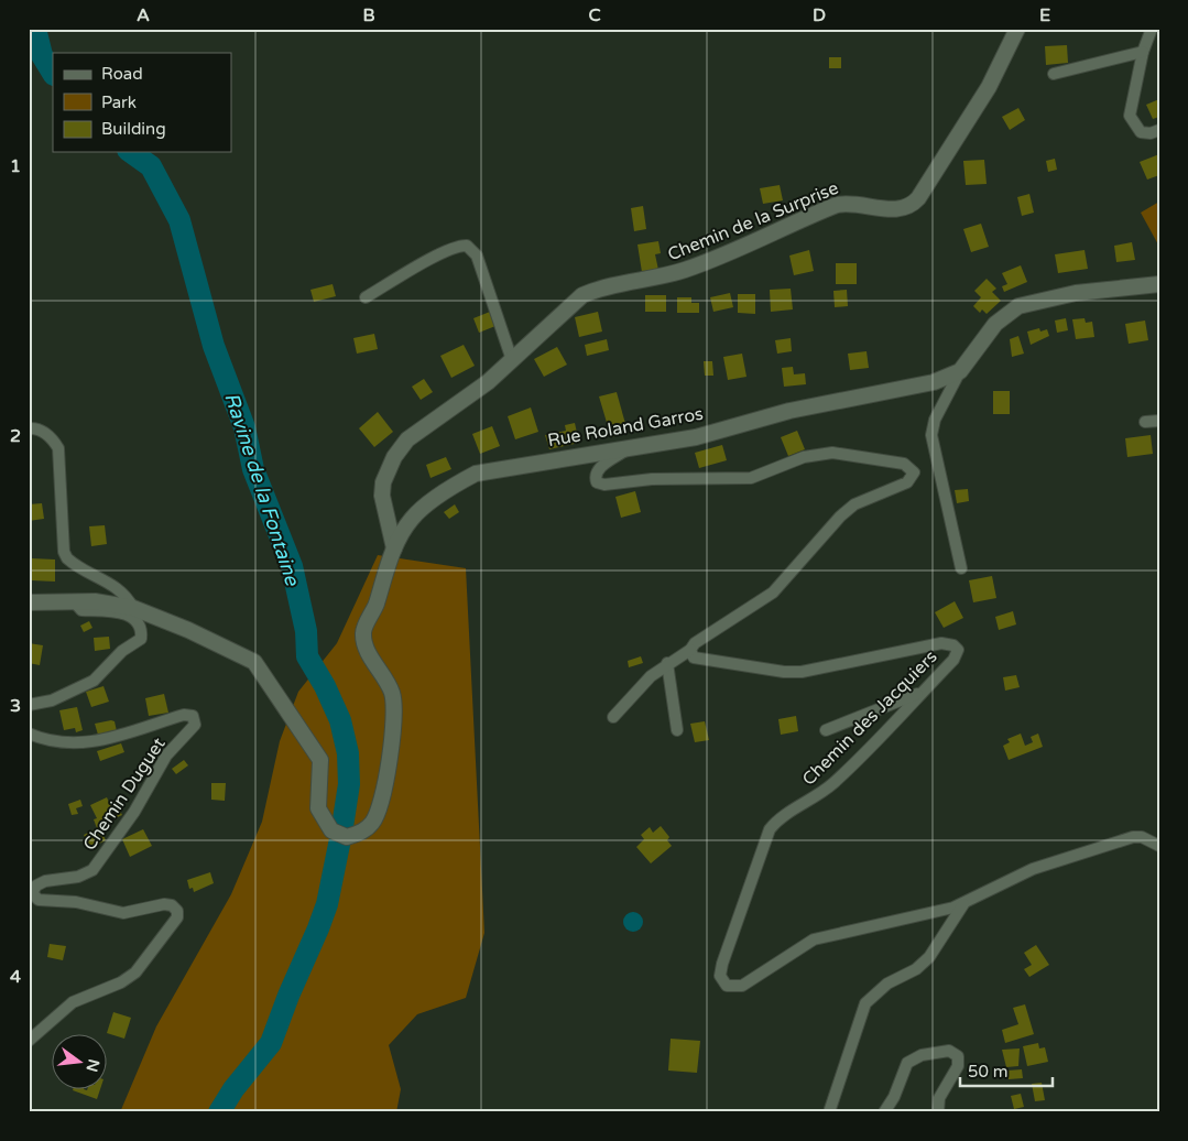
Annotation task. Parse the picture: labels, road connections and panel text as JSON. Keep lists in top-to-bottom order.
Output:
{
  "streets": {
    "main road": ["Chemin de la Surprise", "Rue Roland Garros"],
    "street": ["Chemin des Jacquiers", "Chemin Duguet"]
  },
  "crossings": [
    ["Chemin de la Surprise", "Rue Roland Garros"]
  ],
  "water": ["Ravine de la Fontaine"],
  "legend": ["Road", "Park", "Building"],
  "scale_bar": "50 m",
  "north": "right",
  "grid": {
    "columns": [
      "A",
      "B",
      "C",
      "D",
      "E"
    ],
    "rows": [
      "1",
      "2",
      "3",
      "4"
    ]
  }
}
